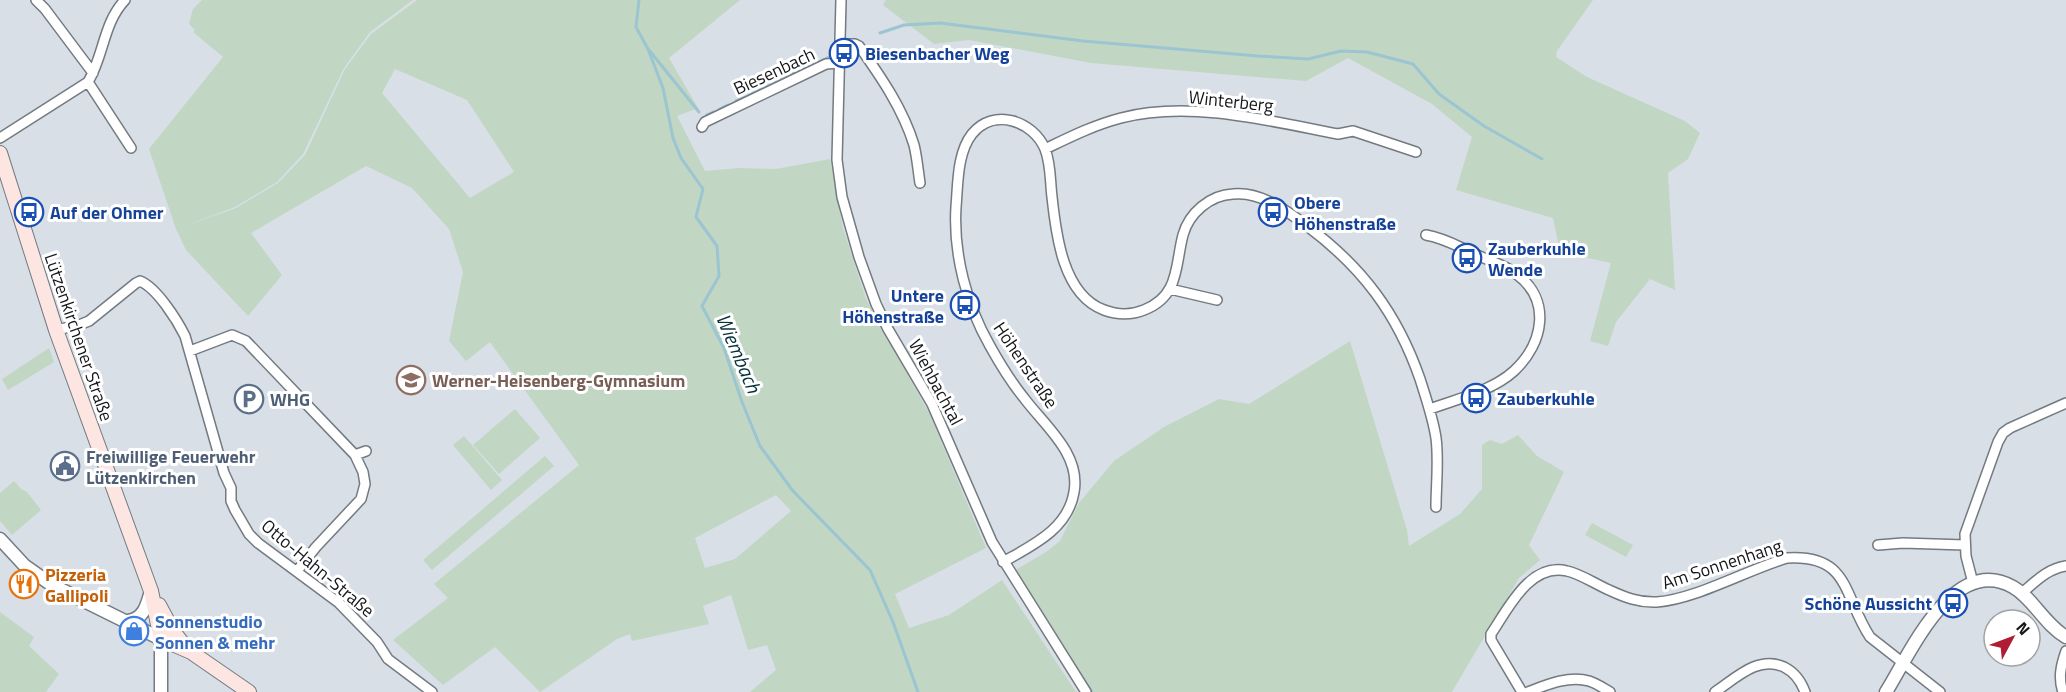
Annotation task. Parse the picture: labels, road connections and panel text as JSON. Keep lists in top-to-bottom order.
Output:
{
  "streets": {
    "main road": ["Lützenkirchener Straße"],
    "street": [
      "Biesenbach",
      "Winterberg",
      "Höhenstraße",
      "Wiehbachtal",
      "Am Sonnenhang",
      "Otto-Hahn-Straße"
    ]
  },
  "crossings": [
    ["Biesenbach", "Wiehbachtal"],
    ["Winterberg", "Höhenstraße"],
    ["Lützenkirchener Straße", "Otto-Hahn-Straße"],
    ["Höhenstraße", "Wiehbachtal"]
  ],
  "water": ["Wiembach"],
  "places": {
    "bus stop": [
      "Biesenbacher Weg",
      "Auf der Ohmer",
      "Obere Höhenstraße",
      "Zauberkuhle Wende",
      "Untere Höhenstraße",
      "Zauberkuhle",
      "Schöne Aussicht"
    ],
    "school or university": ["Werner-Heisenberg-Gymnasium"],
    "parking": ["WHG"],
    "public building": ["Freiwillige Feuerwehr Lützenkirchen"],
    "restaurant": ["Pizzeria Gallipoli"],
    "shop": ["Sonnenstudio Sonnen & mehr"]
  },
  "north": "top right"
}
